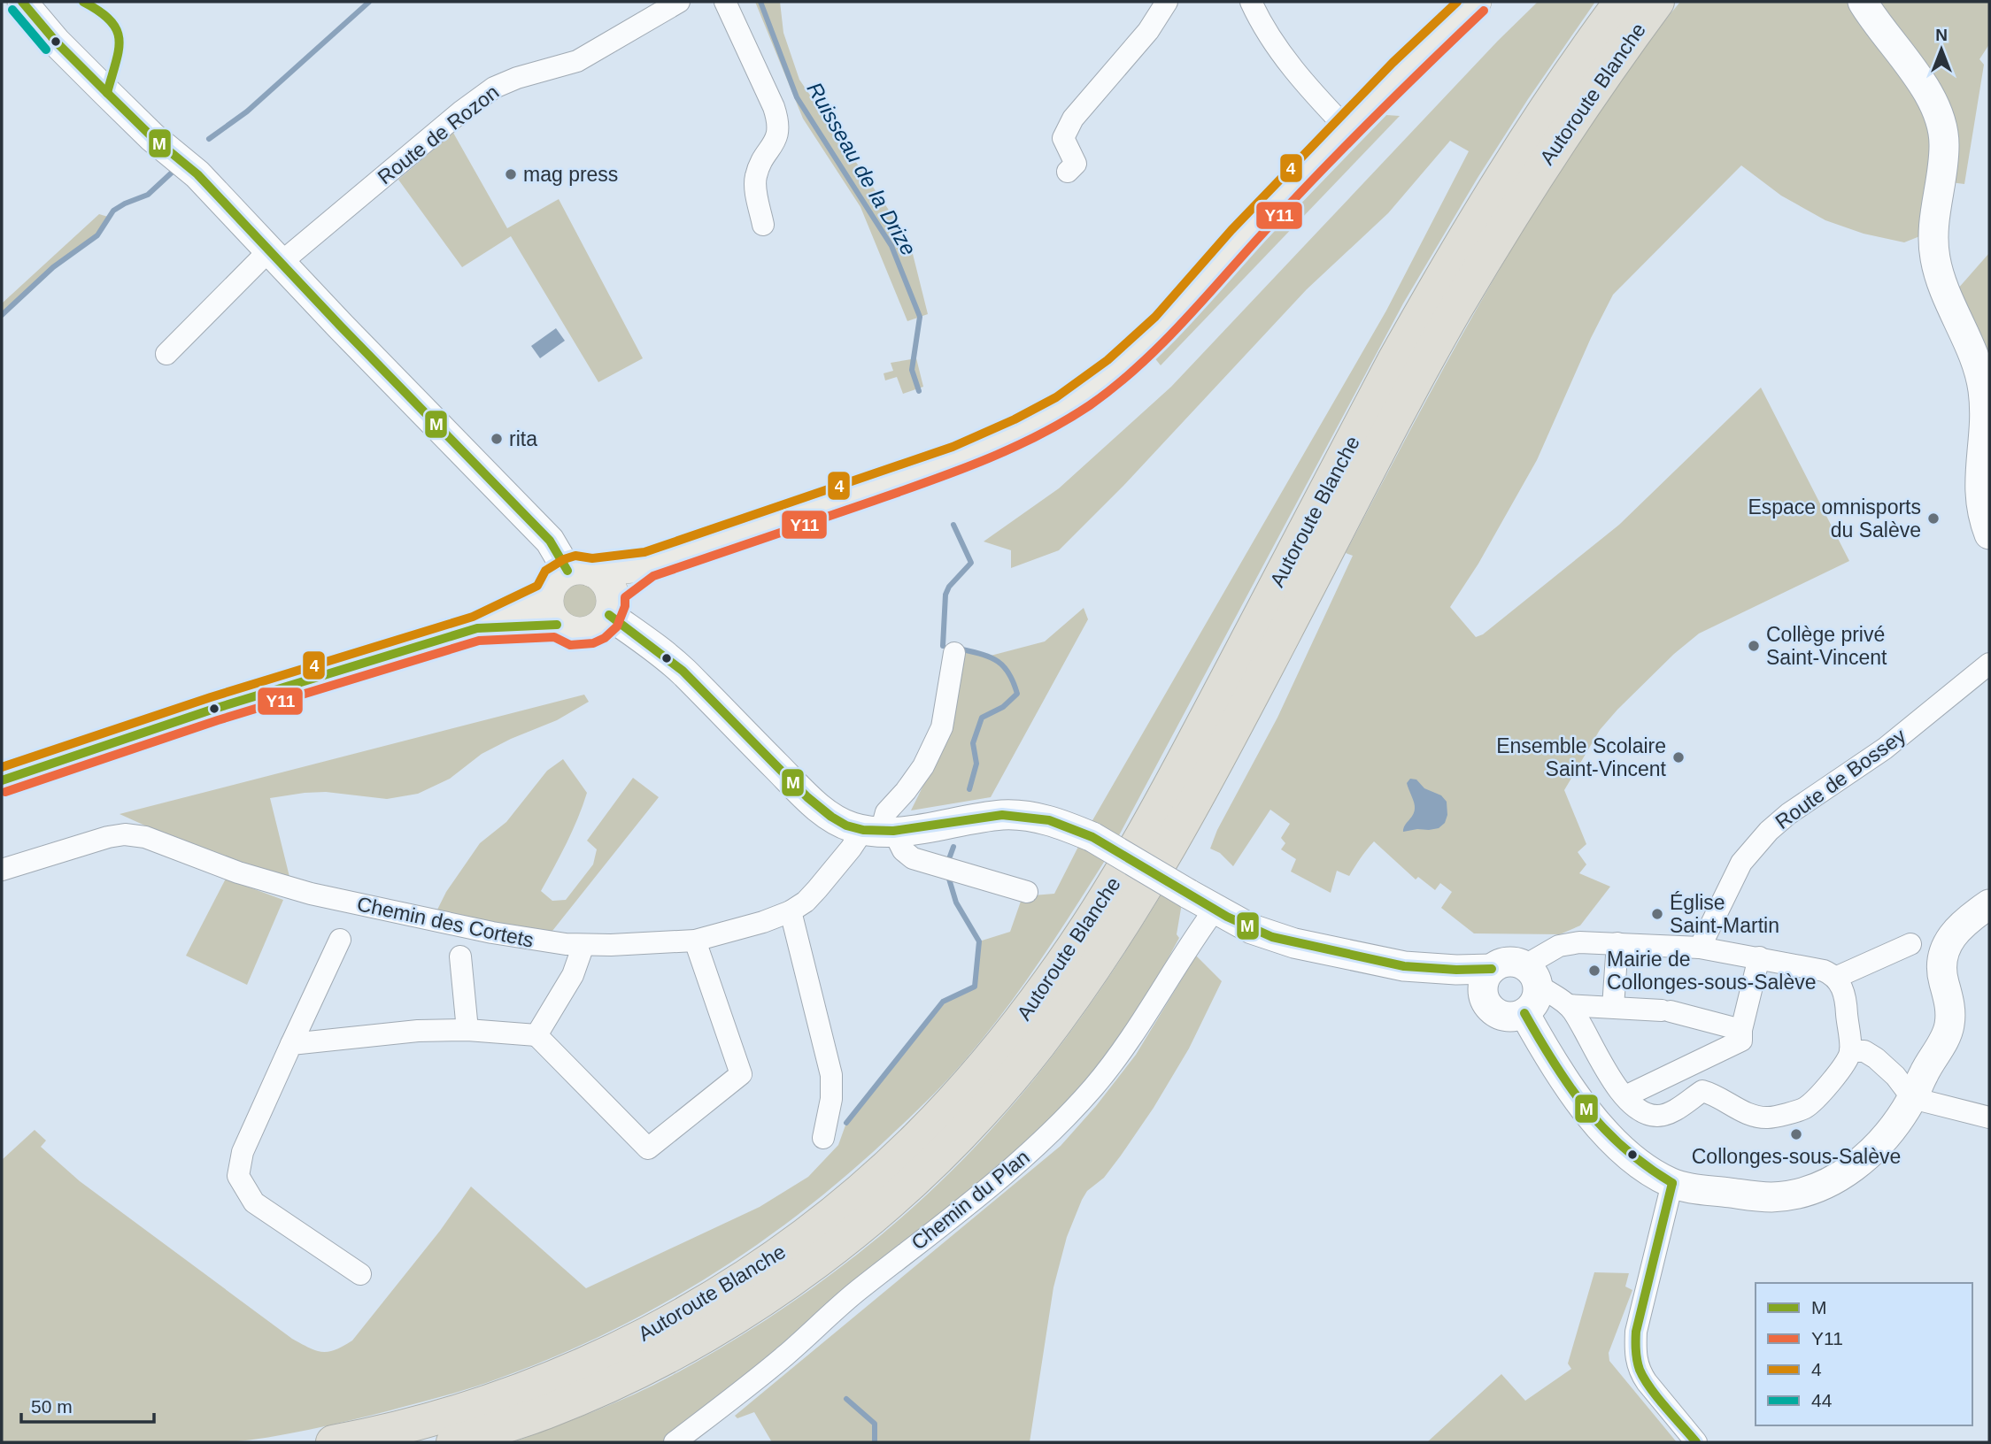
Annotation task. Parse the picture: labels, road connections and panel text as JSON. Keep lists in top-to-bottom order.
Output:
{
  "streets": {
    "highway": ["Autoroute Blanche"],
    "street": [
      "Route de Rozon",
      "Route de Bossey",
      "Chemin des Cortets",
      "Chemin du Plan"
    ]
  },
  "water": ["Ruisseau de la Drize"],
  "places": [
    "mag press",
    "rita",
    "Espace omnisports du Salève",
    "Collège privé Saint-Vincent",
    "Ensemble Scolaire Saint-Vincent",
    "Église Saint-Martin",
    "Mairie de Collonges-sous-Salève",
    "Collonges-sous-Salève"
  ],
  "lines": [
    "transit line M",
    "transit line 4",
    "transit line 44",
    "transit line Y11"
  ],
  "legend": [
    "M",
    "Y11",
    "4",
    "44"
  ],
  "scale_bar": "50 m",
  "north": "top"
}
